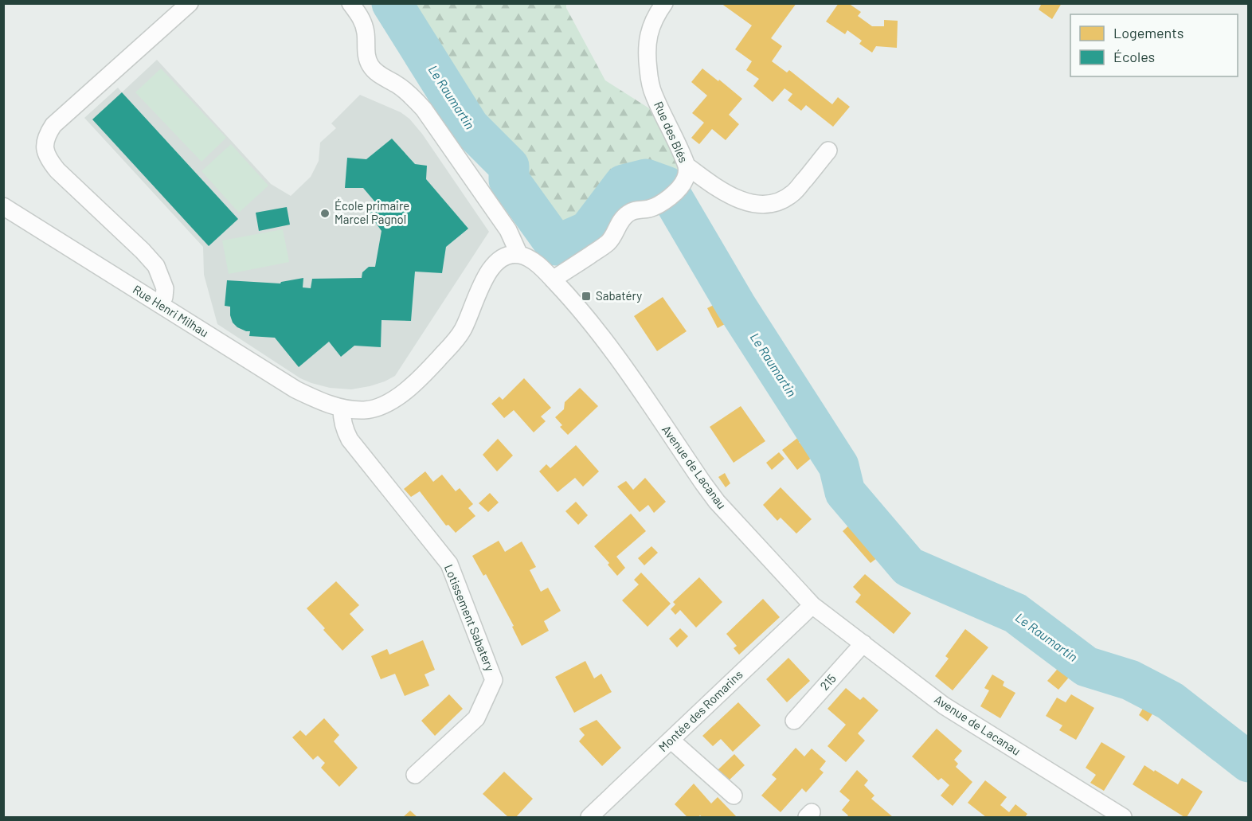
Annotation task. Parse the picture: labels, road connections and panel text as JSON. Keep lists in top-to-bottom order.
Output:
{
  "streets": {
    "street": [
      "Rue des Blés",
      "Rue Henri Milhau",
      "Avenue de Lacanau",
      "Lotissement Sabatery",
      "215",
      "Montée des Romarins"
    ]
  },
  "crossings": [
    ["Rue des Blés", "Avenue de Lacanau"],
    ["Rue Henri Milhau", "Lotissement Sabatery"],
    ["Avenue de Lacanau", "215"],
    ["Avenue de Lacanau", "Montée des Romarins"]
  ],
  "water": ["Le Raumartin"],
  "places": {
    "other": ["École primaire Marcel Pagnol"],
    "transit": ["Sabatéry"]
  },
  "legend": ["Logements", "Écoles"]
}
